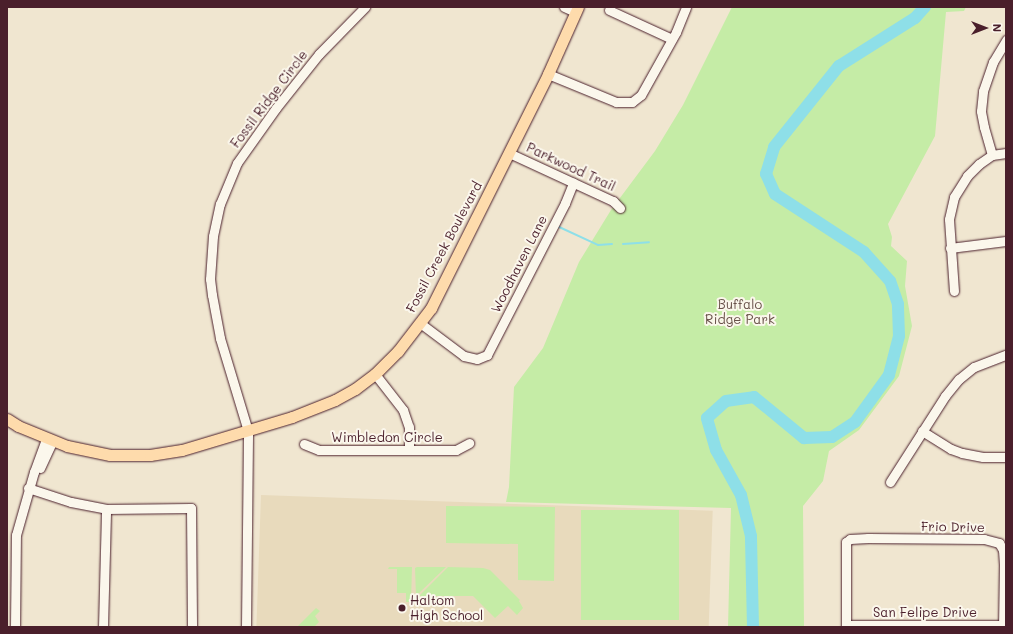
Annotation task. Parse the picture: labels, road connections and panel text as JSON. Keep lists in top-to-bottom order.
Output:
{
  "streets": {
    "main road": ["Fossil Creek Boulevard"],
    "street": [
      "Fossil Ridge Circle",
      "Parkwood Trail",
      "Woodhaven Lane",
      "Wimbledon Circle",
      "Frio Drive",
      "San Felipe Drive"
    ]
  },
  "crossings": [
    ["Fossil Ridge Circle", "Fossil Creek Boulevard"],
    ["Parkwood Trail", "Fossil Creek Boulevard"],
    ["Parkwood Trail", "Woodhaven Lane"],
    ["Fossil Creek Boulevard", "Woodhaven Lane"],
    ["Frio Drive", "San Felipe Drive"]
  ],
  "parks": ["Buffalo Ridge Park"],
  "places": ["Haltom High School"],
  "north": "right"
}
